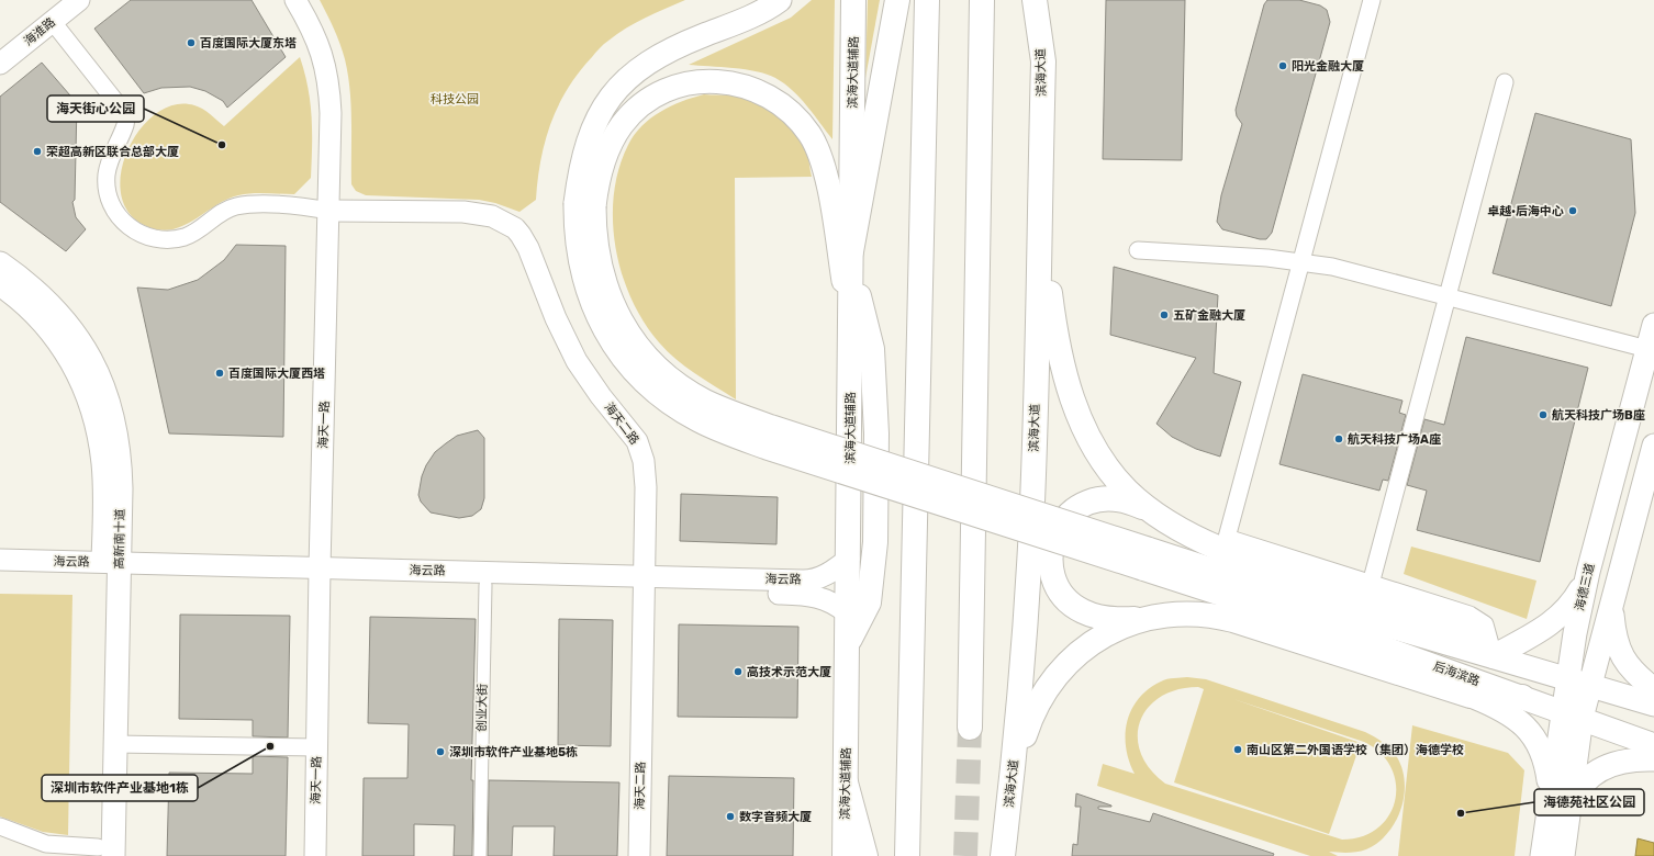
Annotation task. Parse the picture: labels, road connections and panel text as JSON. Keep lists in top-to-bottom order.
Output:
{
  "streets": {
    "main road": [
      "滨海大道辅路",
      "滨海大道",
      "高新南十道",
      "海德三道",
      "后海滨路"
    ],
    "street": [
      "海淮路",
      "海天二路",
      "海天一路",
      "海云路",
      "创业大街"
    ]
  },
  "crossings": [
    ["滨海大道辅路", "海云路"],
    ["海天二路", "海天一路"],
    ["海天二路", "海云路"],
    ["海天一路", "海云路"],
    ["高新南十道", "海云路"],
    ["海云路", "创业大街"],
    ["海德三道", "后海滨路"]
  ],
  "parks": ["科技公园"],
  "places": [
    "百度国际大厦东塔",
    "阳光金融大厦",
    "海天街心公园",
    "荣超高新区联合总部大厦",
    "卓越·后海中心",
    "五矿金融大厦",
    "百度国际大厦西塔",
    "航天科技广场B座",
    "航天科技广场A座",
    "高技术示范大厦",
    "深圳市软件产业基地1栋",
    "南山区第二外国语学校（集团）海德学校",
    "深圳市软件产业基地5栋",
    "海德苑社区公园",
    "数字音频大厦"
  ]
}
